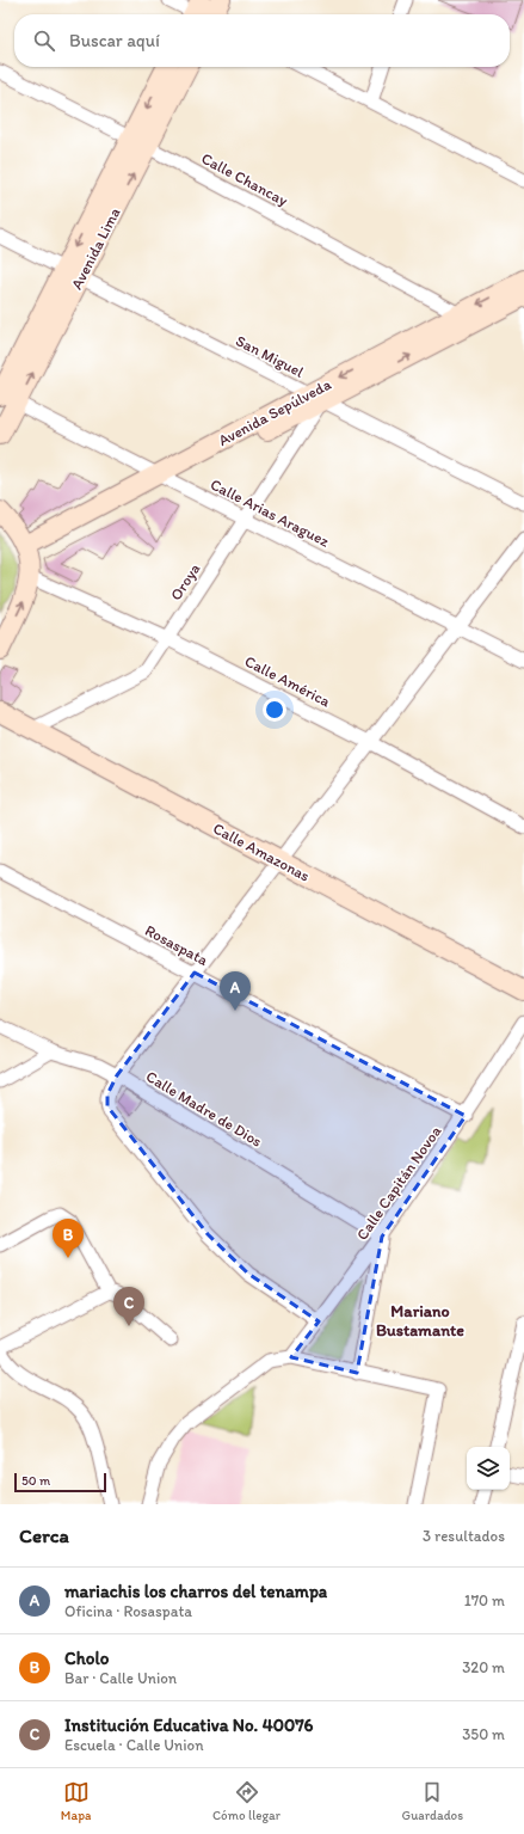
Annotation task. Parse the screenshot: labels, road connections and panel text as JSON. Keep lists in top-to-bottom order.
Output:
{
  "streets": {
    "street": [
      "Calle Chancay",
      "Avenida Lima",
      "San Miguel",
      "Avenida Sepúlveda",
      "Calle Arias Araguez",
      "Oroya",
      "Calle América",
      "Calle Amazonas",
      "Rosaspata",
      "Calle Madre de Dios",
      "Calle Capitán Novoa"
    ]
  },
  "crossings": [
    ["Calle Chancay", "Avenida Lima"],
    ["Calle Chancay", "Avenida Sepúlveda"],
    ["Avenida Lima", "San Miguel"],
    ["Avenida Lima", "Calle Arias Araguez"],
    ["San Miguel", "Avenida Sepúlveda"],
    ["San Miguel", "Oroya"],
    ["Avenida Sepúlveda", "Calle Arias Araguez"],
    ["Avenida Sepúlveda", "Oroya"],
    ["Calle Arias Araguez", "Oroya"],
    ["Oroya", "Calle América"],
    ["Oroya", "Calle Amazonas"],
    ["Rosaspata", "Calle Capitán Novoa"],
    ["Calle Madre de Dios", "Calle Capitán Novoa"]
  ],
  "districts": ["Mariano Bustamante"],
  "scale_bar": "50 m",
  "page": {
    "search": "Buscar aquí",
    "pins": ["A", "B", "C"],
    "scale": "50 m",
    "heading": ["Cerca", "3 resultados"],
    "list": [
      {
        "mark": "A",
        "name": "mariachis los charros del tenampa",
        "note": "Oficina · Rosaspata",
        "value": "170 m"
      },
      {
        "mark": "B",
        "name": "Cholo",
        "note": "Bar · Calle Union",
        "value": "320 m"
      },
      {
        "mark": "C",
        "name": "Institución Educativa No. 40076",
        "note": "Escuela · Calle Union",
        "value": "350 m"
      }
    ],
    "nav": ["Mapa", "Cómo llegar", "Guardados"]
  }
}
